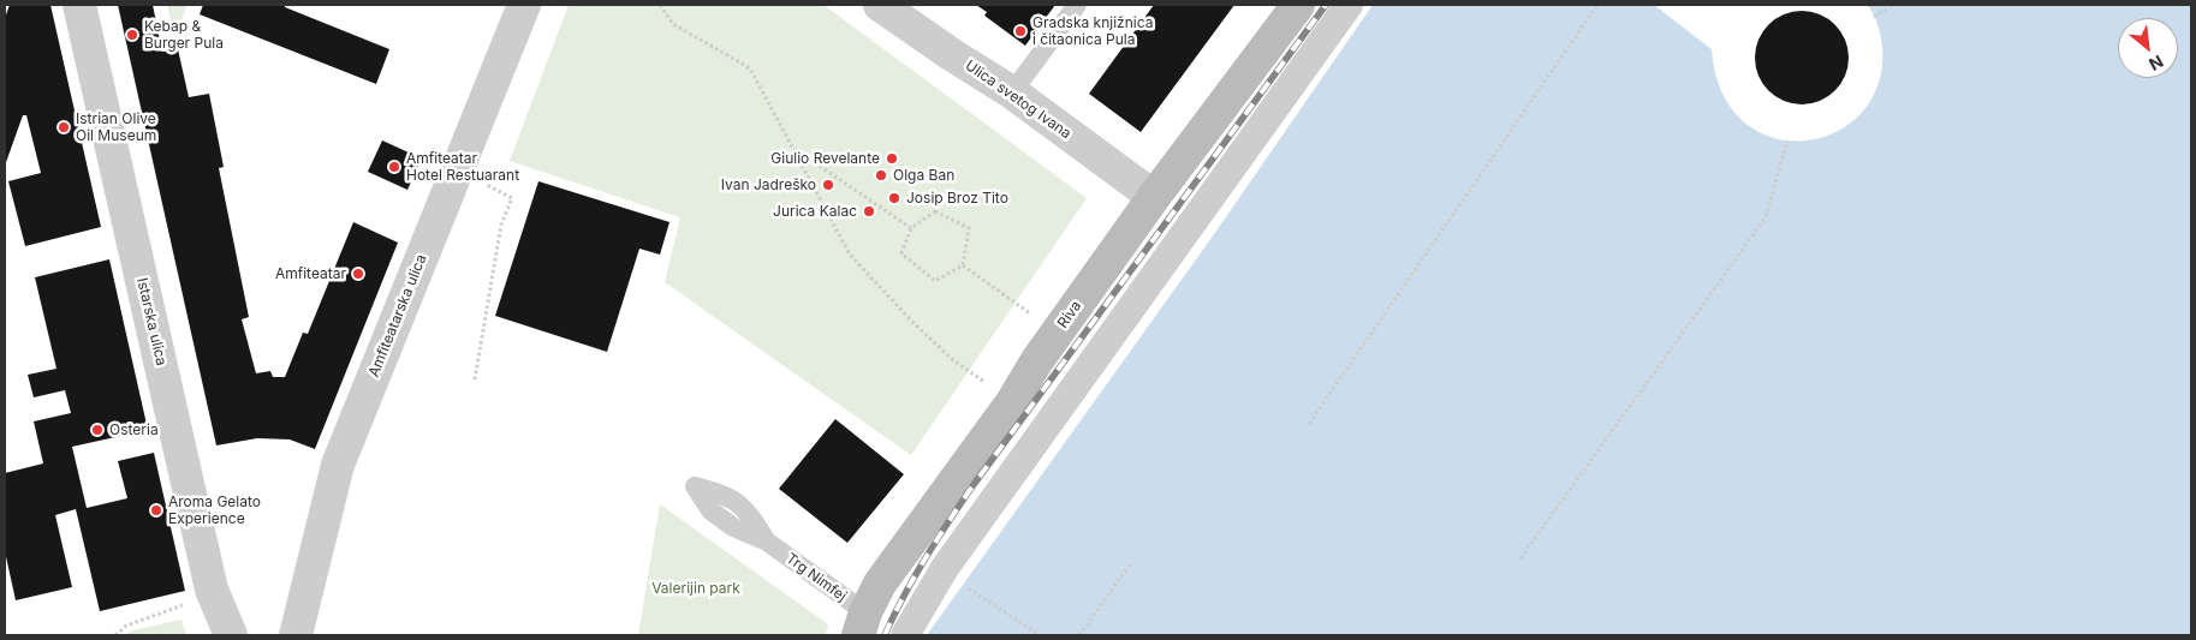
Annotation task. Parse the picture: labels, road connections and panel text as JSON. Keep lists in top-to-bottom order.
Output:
{
  "streets": {
    "main road": ["Riva"],
    "street": ["Ulica svetog Ivana", "Amfiteatarska ulica", "Istarska ulica"],
    "lane": ["Trg Nimfej"]
  },
  "crossings": [
    ["Ulica svetog Ivana", "Riva"],
    ["Riva", "Trg Nimfej"]
  ],
  "parks": ["Valerijin park"],
  "places": [
    "Gradska knjižnica i čitaonica Pula",
    "Kebap & Burger Pula",
    "Istrian Olive Oil Museum",
    "Giulio Revelante",
    "Amfiteatar Hotel Restuarant",
    "Olga Ban",
    "Ivan Jadreško",
    "Josip Broz Tito",
    "Jurica Kalac",
    "Amfiteatar",
    "Osteria",
    "Aroma Gelato Experience"
  ],
  "north": "bottom right"
}
